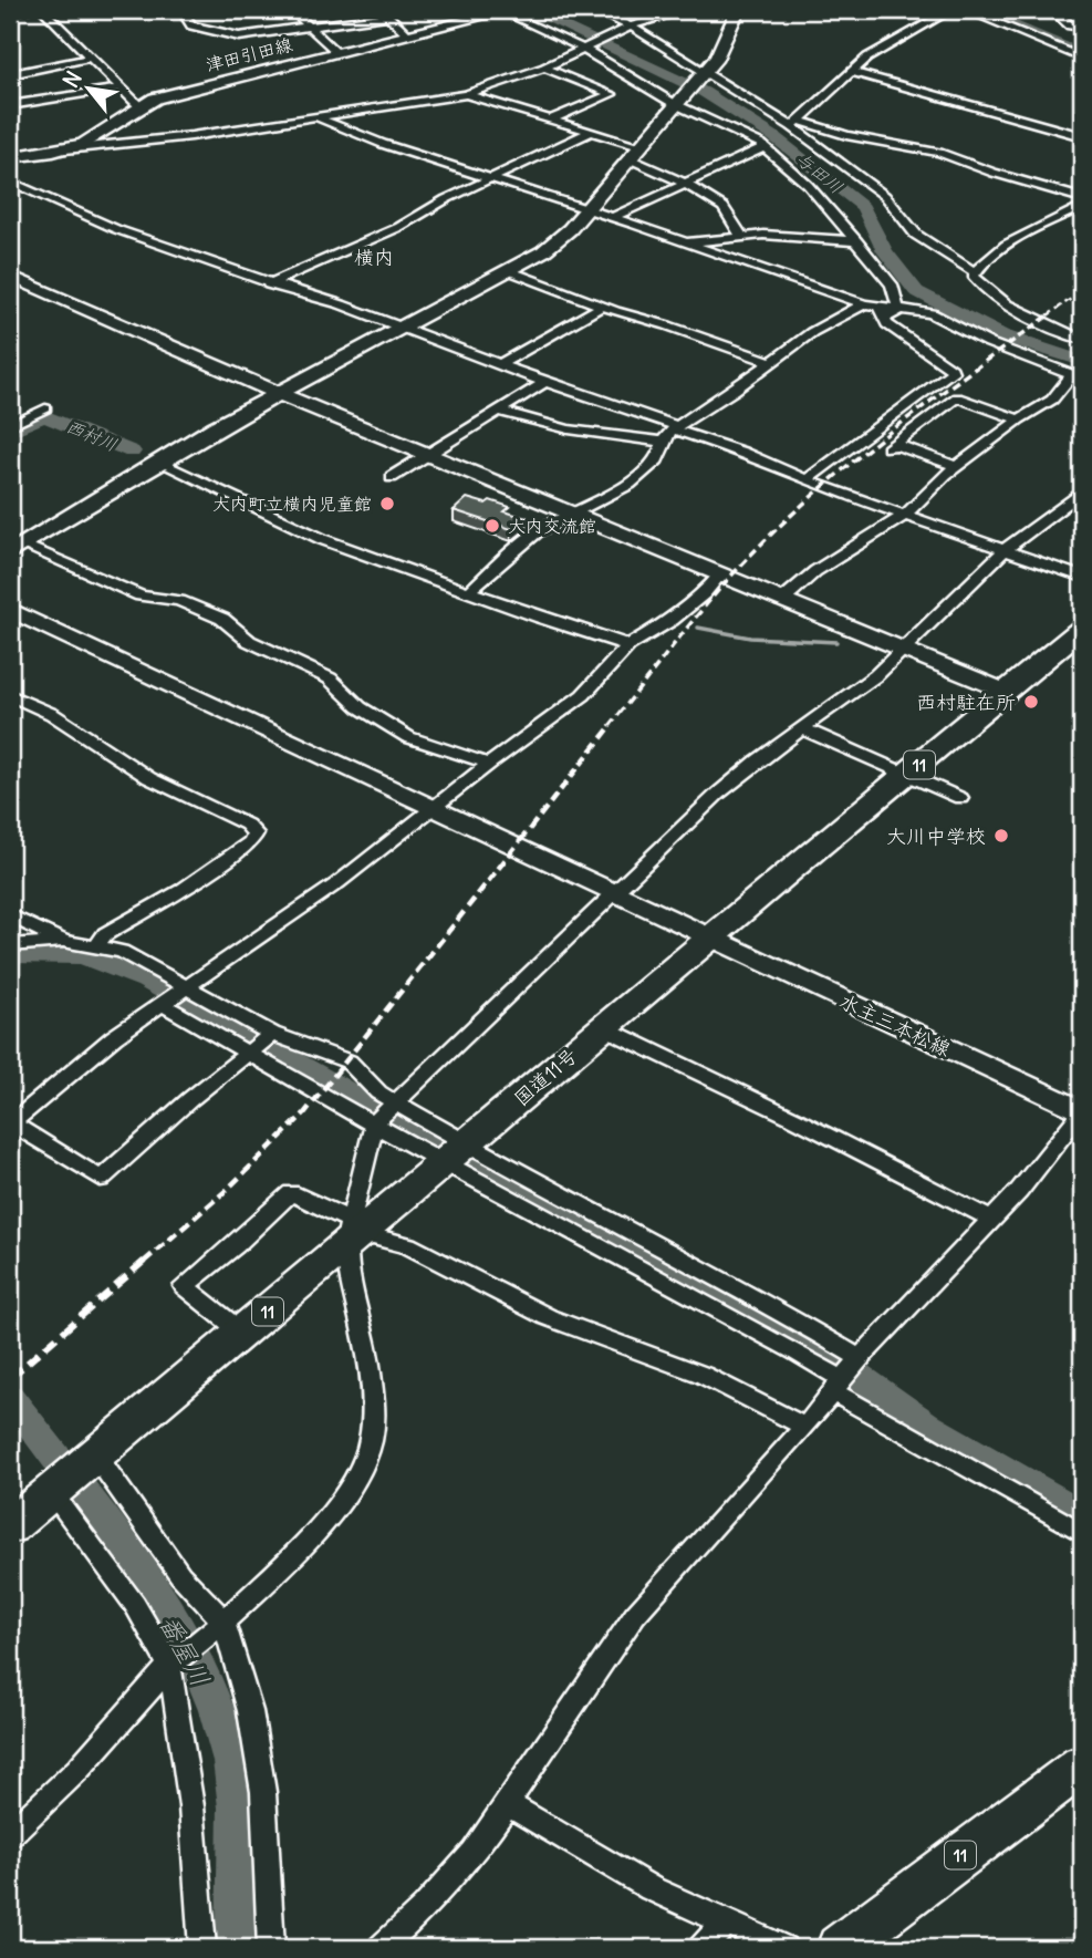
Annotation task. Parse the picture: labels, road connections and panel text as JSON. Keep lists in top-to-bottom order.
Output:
{
  "streets": {
    "highway": ["11", "国道11号"],
    "street": ["津田引田線", "水主三本松線"]
  },
  "crossings": [
    ["水主三本松線", "国道11号"]
  ],
  "districts": ["横内"],
  "water": ["与田川", "西村川", "番屋川"],
  "places": [
    "大内町立横内児童館",
    "大内交流館",
    "西村駐在所",
    "大川中学校"
  ],
  "north": "top left"
}
